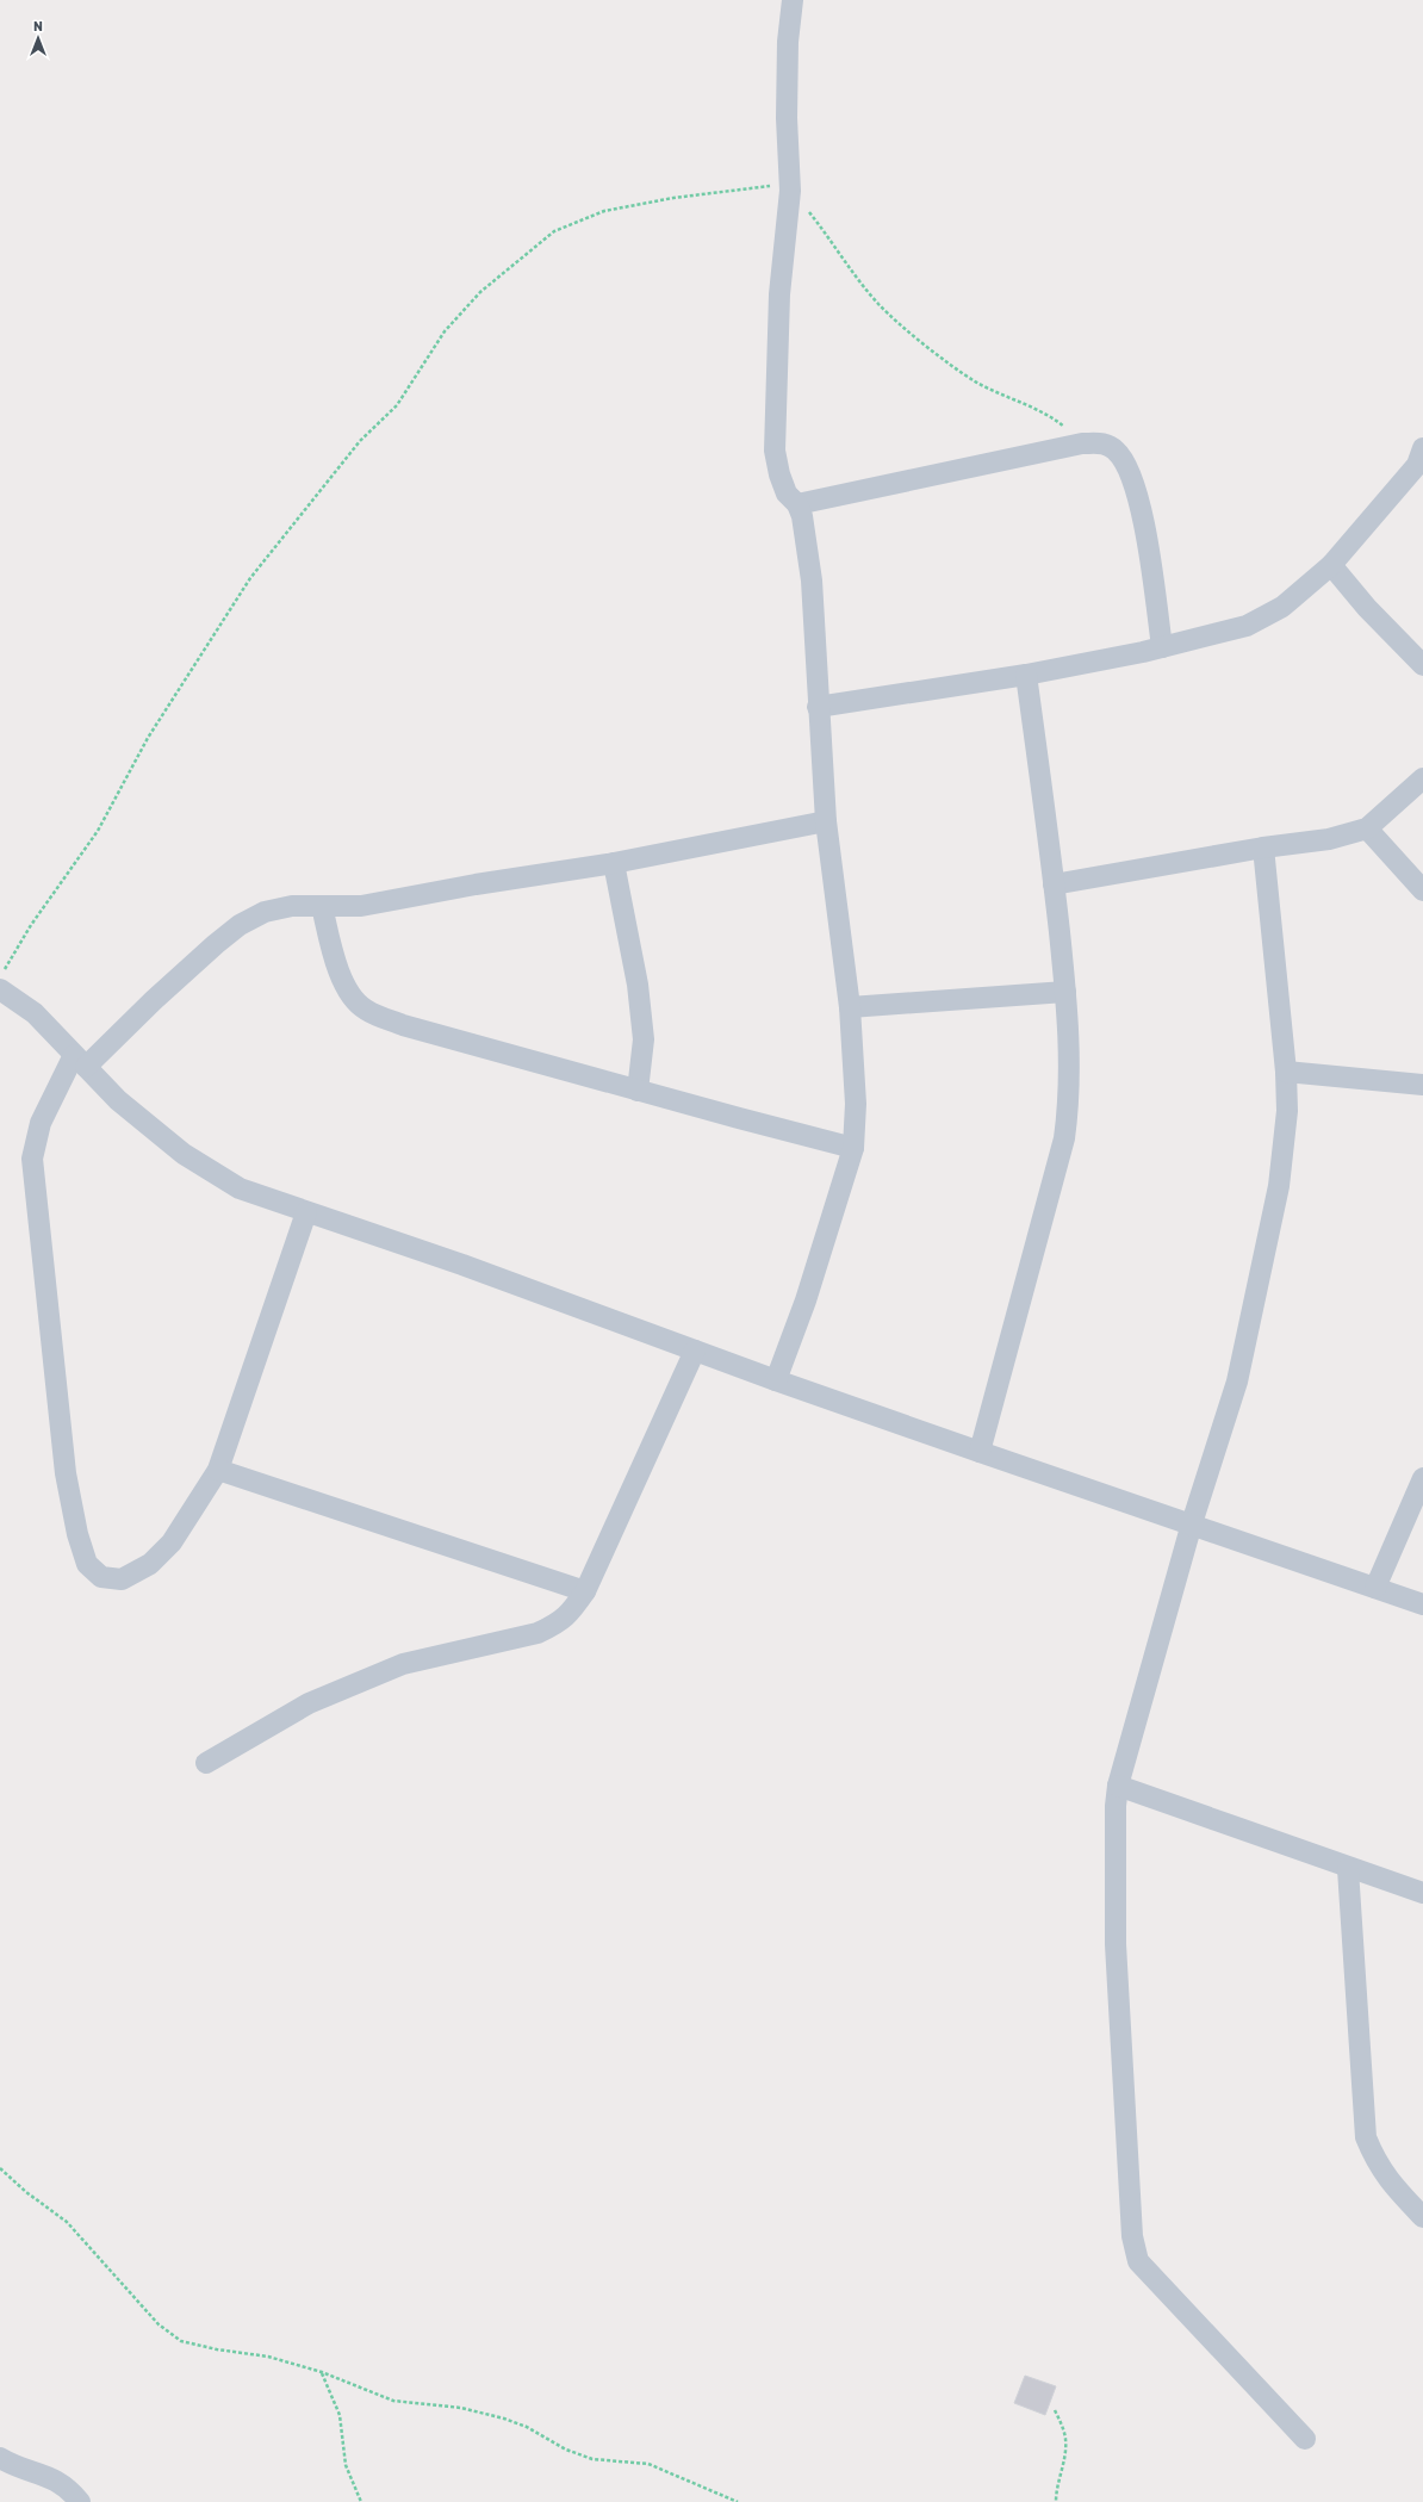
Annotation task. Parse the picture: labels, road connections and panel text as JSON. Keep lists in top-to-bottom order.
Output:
{
  "north": "top"
}
